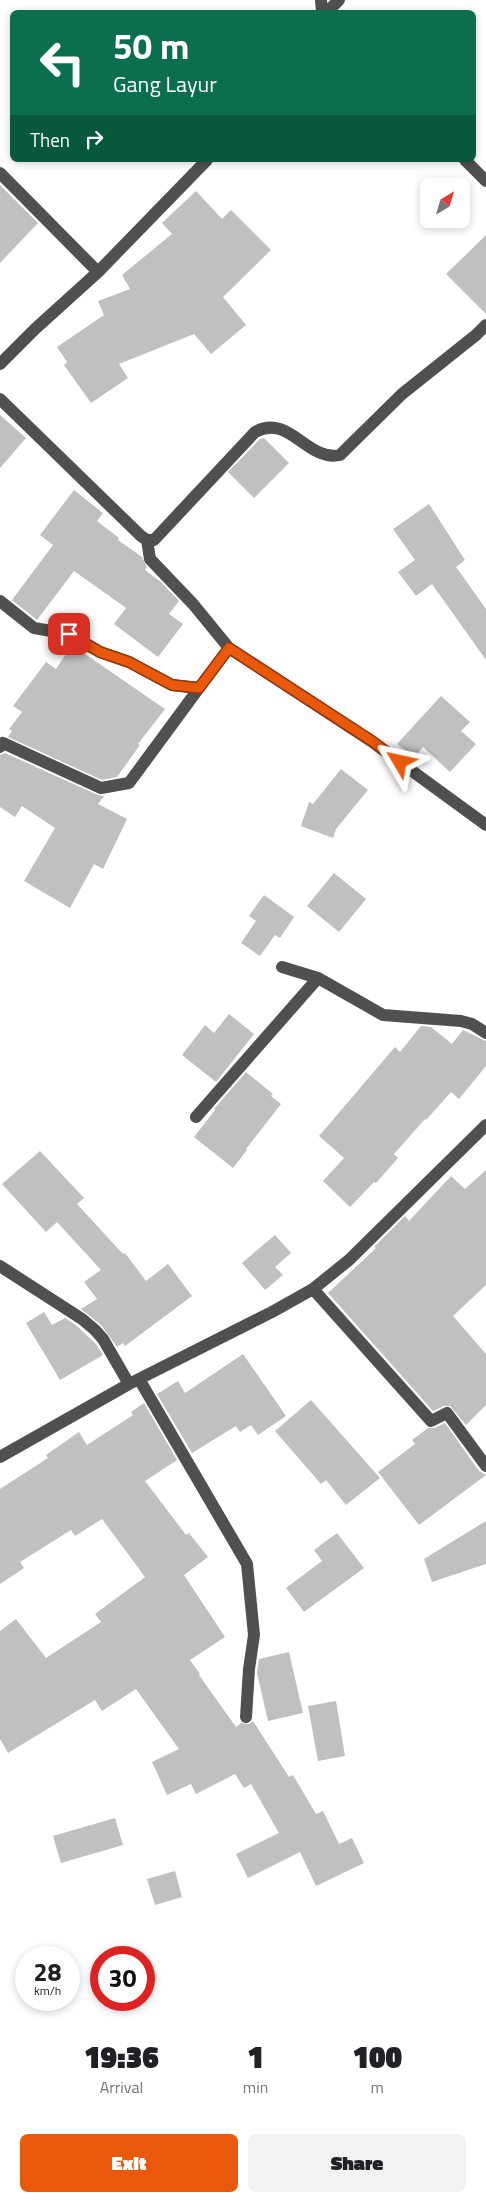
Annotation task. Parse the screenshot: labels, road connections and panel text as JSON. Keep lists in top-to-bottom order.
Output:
{
  "north": "top right",
  "page": {
    "turn": ["50 m", "Gang Layur"],
    "then": "Then",
    "speed": "28 km/h",
    "limit": "30",
    "eta": [
      "19:36",
      "Arrival",
      "1",
      "min",
      "100",
      "m"
    ],
    "buttons": ["Exit", "Share"]
  }
}
